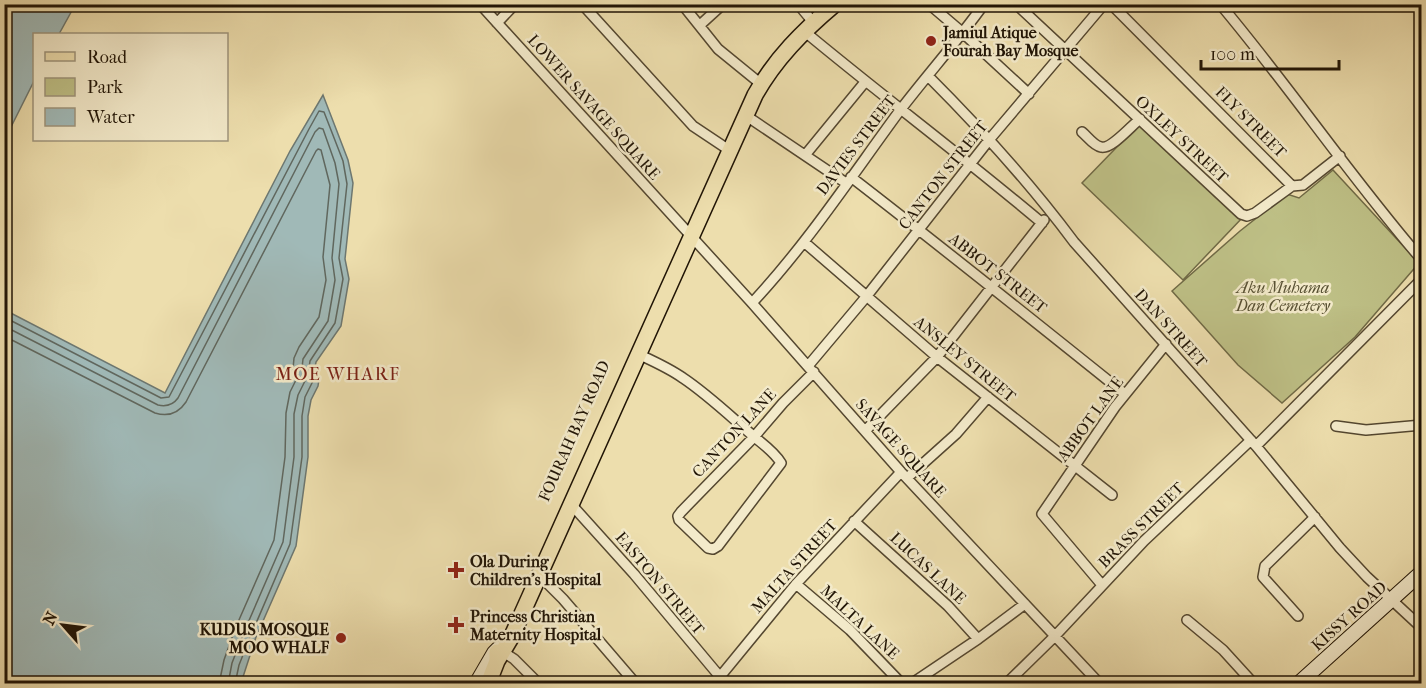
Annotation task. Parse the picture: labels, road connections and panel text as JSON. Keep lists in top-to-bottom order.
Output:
{
  "streets": {
    "main road": ["FOURAH BAY ROAD", "KISSY ROAD"],
    "street": [
      "LOWER SAVAGE SQUARE",
      "FLY STREET",
      "OXLEY STREET",
      "DAVIES STREET",
      "CANTON STREET",
      "ABBOT STREET",
      "DAN STREET",
      "ANSLEY STREET",
      "ABBOT LANE",
      "CANTON LANE",
      "SAVAGE SQUARE",
      "BRASS STREET",
      "MALTA STREET",
      "LUCAS LANE",
      "EASTON STREET",
      "MALTA LANE"
    ]
  },
  "crossings": [
    ["LOWER SAVAGE SQUARE", "FOURAH BAY ROAD"],
    ["LOWER SAVAGE SQUARE", "SAVAGE SQUARE"],
    ["FLY STREET", "OXLEY STREET"],
    ["OXLEY STREET", "CANTON STREET"],
    ["DAVIES STREET", "ABBOT STREET"],
    ["DAVIES STREET", "DAN STREET"],
    ["DAVIES STREET", "ANSLEY STREET"],
    ["DAVIES STREET", "SAVAGE SQUARE"],
    ["CANTON STREET", "ABBOT STREET"],
    ["CANTON STREET", "DAN STREET"],
    ["CANTON STREET", "ANSLEY STREET"],
    ["CANTON STREET", "CANTON LANE"],
    ["CANTON STREET", "SAVAGE SQUARE"],
    ["ABBOT STREET", "ABBOT LANE"],
    ["ABBOT STREET", "FOURAH BAY ROAD"],
    ["DAN STREET", "ABBOT LANE"],
    ["DAN STREET", "BRASS STREET"],
    ["DAN STREET", "KISSY ROAD"],
    ["ANSLEY STREET", "ABBOT LANE"],
    ["ANSLEY STREET", "MALTA STREET"],
    ["ABBOT LANE", "BRASS STREET"],
    ["FOURAH BAY ROAD", "SAVAGE SQUARE"],
    ["FOURAH BAY ROAD", "EASTON STREET"],
    ["CANTON LANE", "SAVAGE SQUARE"],
    ["SAVAGE SQUARE", "BRASS STREET"],
    ["SAVAGE SQUARE", "MALTA STREET"],
    ["MALTA STREET", "LUCAS LANE"],
    ["MALTA STREET", "EASTON STREET"],
    ["MALTA STREET", "MALTA LANE"]
  ],
  "districts": ["MOE WHARF"],
  "parks": ["Aku Muhama Dan Cemetery"],
  "places": {
    "other": ["Jamiul Atique Fourah Bay Mosque", "KUDUS MOSQUE MOO WHALF"],
    "health": ["Ola During Children's Hospital", "Princess Christian Maternity Hospital"]
  },
  "legend": ["Road", "Park", "Water"],
  "scale_bar": "100 m",
  "north": "top left"
}
